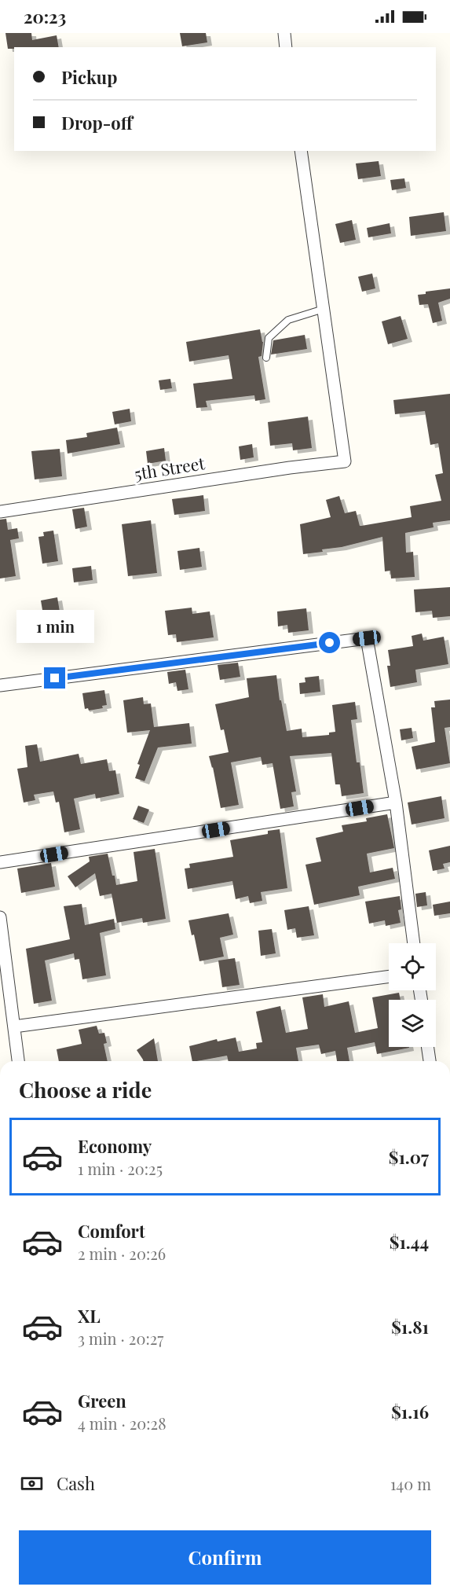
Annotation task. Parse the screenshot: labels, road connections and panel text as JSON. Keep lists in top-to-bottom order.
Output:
{
  "streets": {
    "street": ["5th Street"]
  },
  "page": {
    "status": "20:23",
    "banner": ["Pickup", "Drop-off"],
    "bubble": "1 min",
    "heading": "Choose a ride",
    "list": [
      {
        "name": "Economy",
        "note": "1 min · 20:25",
        "value": "$1.07"
      },
      {
        "name": "Comfort",
        "note": "2 min · 20:26",
        "value": "$1.44"
      },
      {
        "name": "XL",
        "note": "3 min · 20:27",
        "value": "$1.81"
      },
      {
        "name": "Green",
        "note": "4 min · 20:28",
        "value": "$1.16"
      }
    ],
    "pay": ["Cash", "140 m"],
    "buttons": "Confirm"
  }
}
